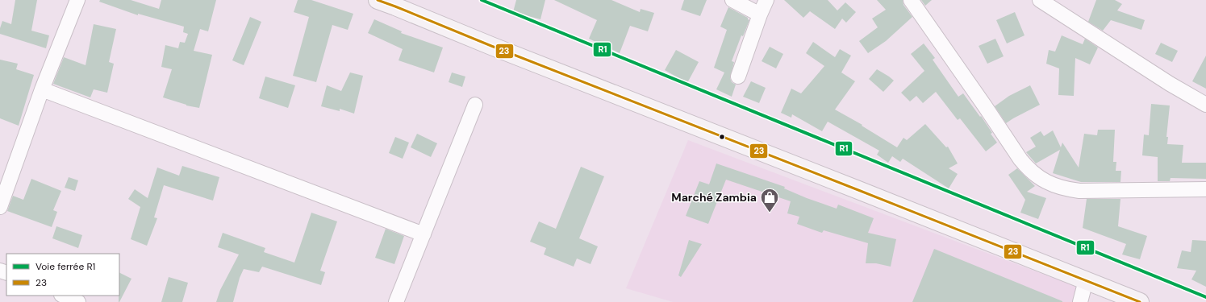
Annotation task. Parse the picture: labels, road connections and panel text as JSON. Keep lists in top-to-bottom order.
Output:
{
  "places": {
    "shop": ["Marché Zambia"]
  },
  "lines": ["rail line R1", "transit line 23"],
  "legend": ["Voie ferrée R1", "23"]
}
